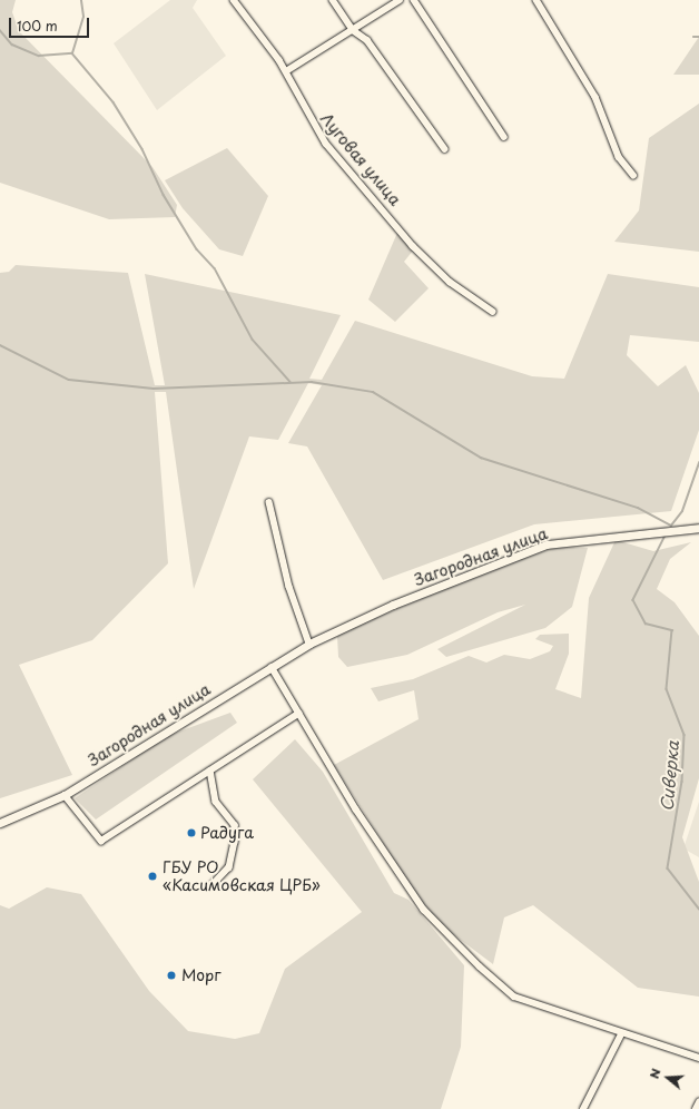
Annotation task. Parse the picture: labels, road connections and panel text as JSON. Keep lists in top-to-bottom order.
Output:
{
  "streets": {
    "main road": ["Загородная улица"],
    "street": ["Луговая улица"]
  },
  "water": ["Сиверка"],
  "places": ["Радуга", "ГБУ РО «Касимовская ЦРБ»", "Морг"],
  "scale_bar": "100 m",
  "north": "left"
}
